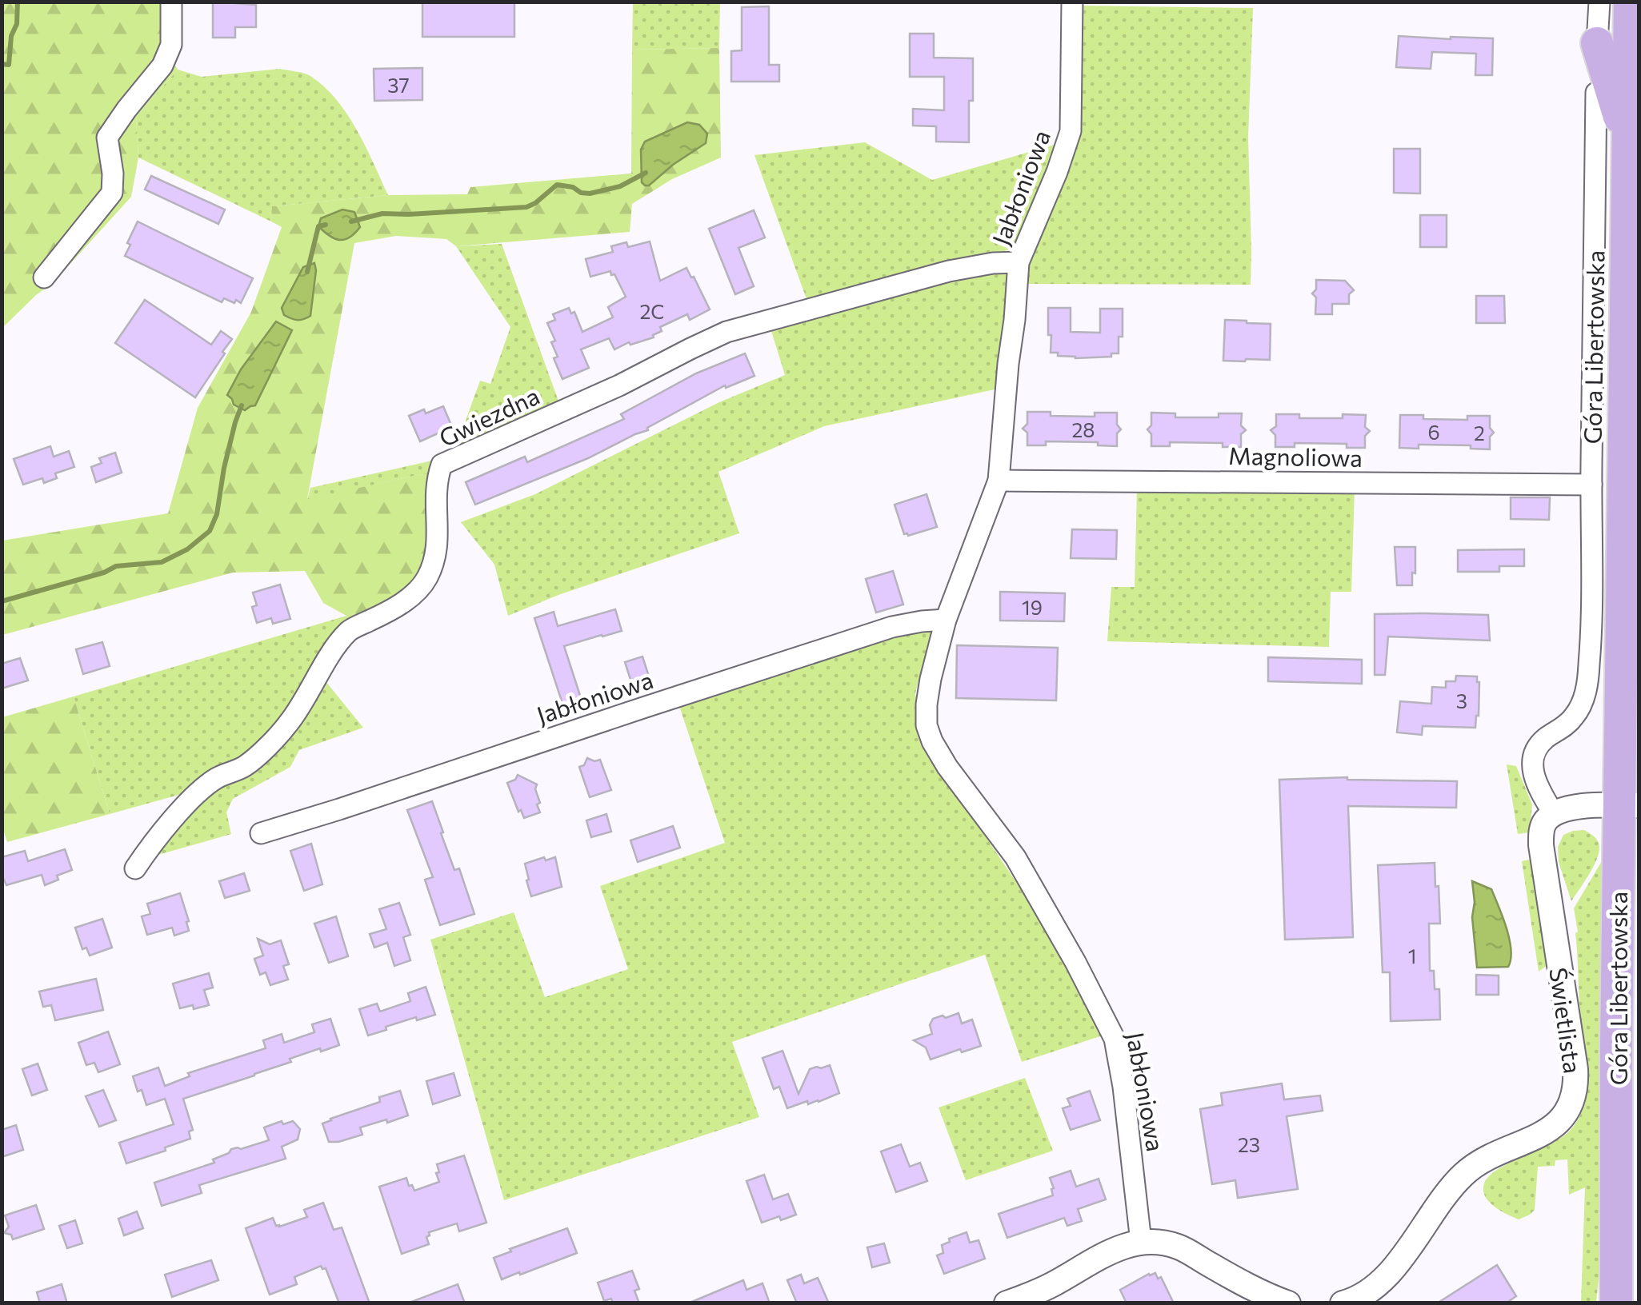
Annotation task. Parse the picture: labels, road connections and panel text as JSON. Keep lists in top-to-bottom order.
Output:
{
  "streets": {
    "highway": ["Góra Libertowska"],
    "street": [
      "Jabłoniowa",
      "Gwiezdna",
      "Magnoliowa",
      "Świetlista"
    ]
  },
  "crossings": [
    ["Jabłoniowa", "Gwiezdna"],
    ["Jabłoniowa", "Magnoliowa"],
    ["Góra Libertowska", "Magnoliowa"],
    ["Góra Libertowska", "Świetlista"]
  ],
  "house_numbers": [
    "37",
    "2C",
    "28",
    "6",
    "2",
    "19",
    "3",
    "1",
    "23"
  ]
}
